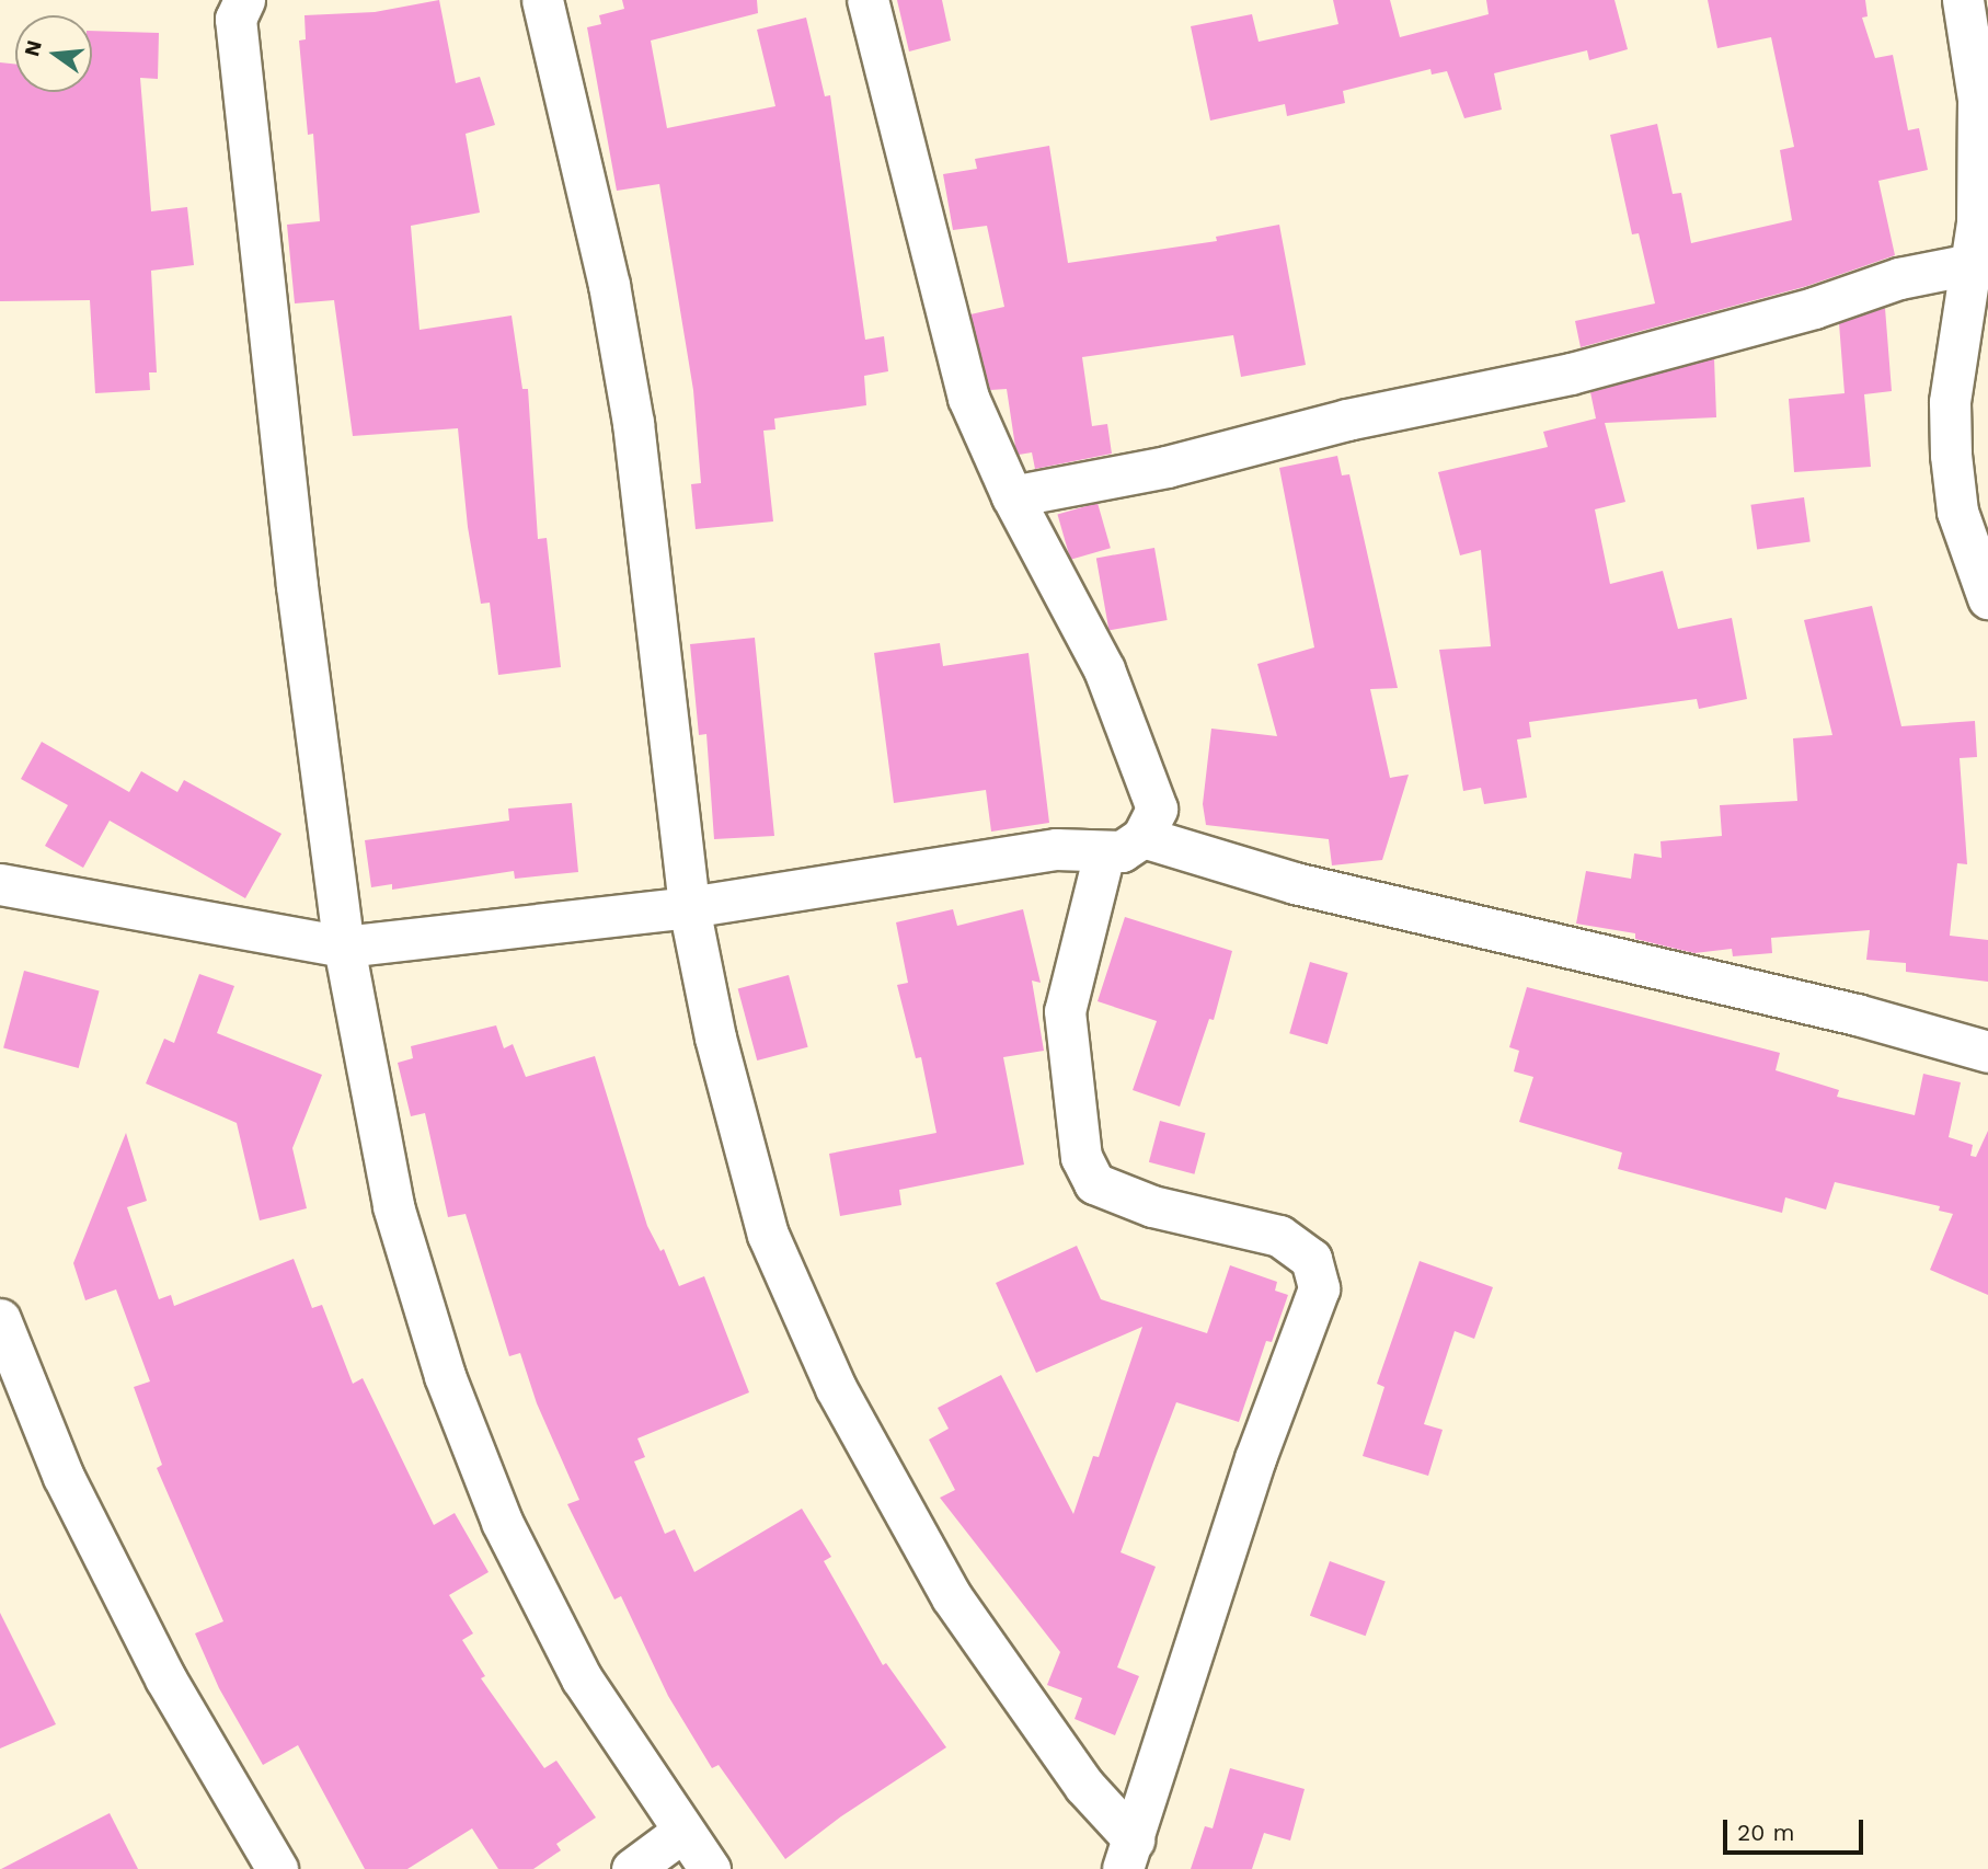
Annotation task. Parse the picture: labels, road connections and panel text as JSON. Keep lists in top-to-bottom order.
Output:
{
  "scale_bar": "20 m",
  "north": "left"
}
